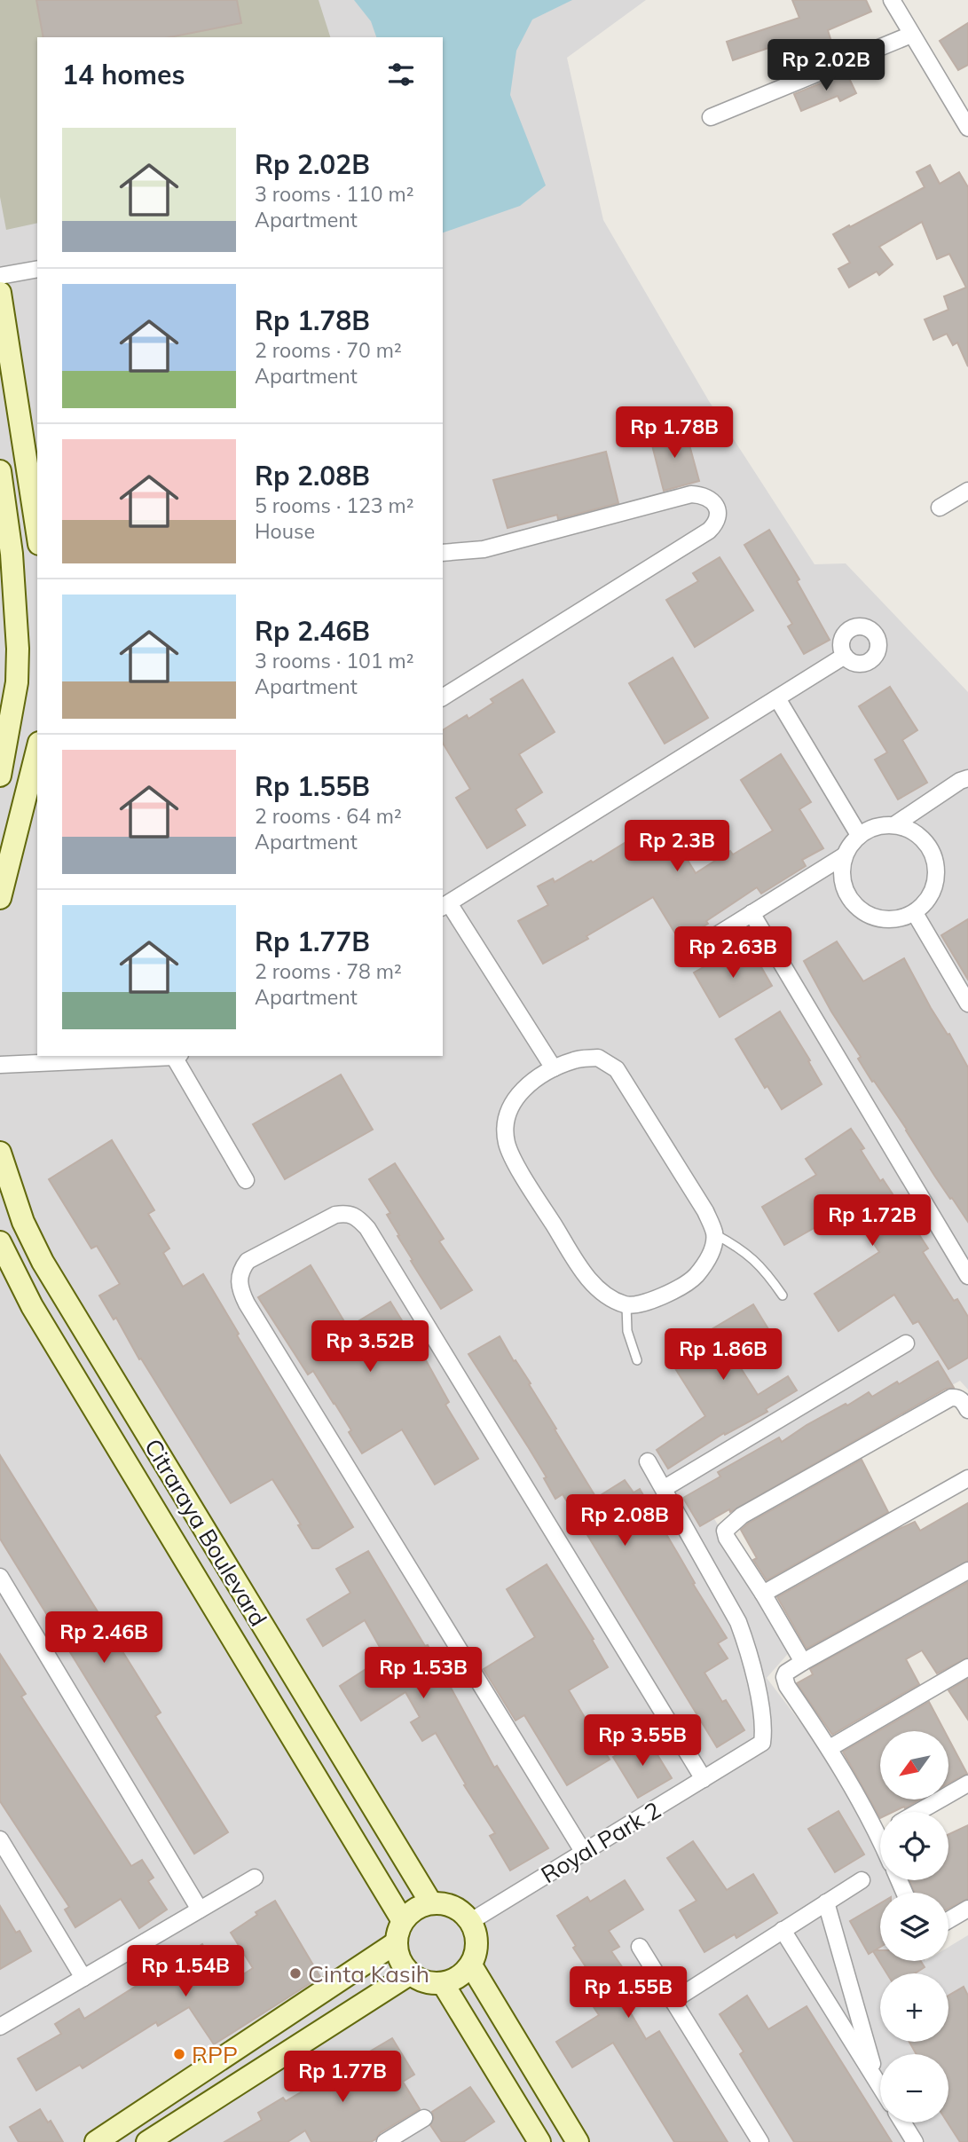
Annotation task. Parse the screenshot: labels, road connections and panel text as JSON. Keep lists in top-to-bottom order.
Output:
{
  "streets": {
    "main road": ["Citraraya Boulevard"],
    "street": ["Royal Park 2"]
  },
  "crossings": [
    ["Citraraya Boulevard", "Royal Park 2"]
  ],
  "places": ["Cinta Kasih", "RPP"],
  "north": "bottom left",
  "page": {
    "heading": "14 homes",
    "price": [
      "Rp 2.02B",
      "Rp 1.78B",
      "Rp 2.3B",
      "Rp 2.63B",
      "Rp 1.72B",
      "Rp 3.52B",
      "Rp 1.86B",
      "Rp 2.08B",
      "Rp 2.46B",
      "Rp 1.53B",
      "Rp 3.55B",
      "Rp 1.54B",
      "Rp 1.55B",
      "Rp 1.77B"
    ],
    "list": [
      {
        "name": "Rp 2.02B",
        "note": "3 rooms · 110 m² · Apartment"
      },
      {
        "name": "Rp 1.78B",
        "note": "2 rooms · 70 m² · Apartment"
      },
      {
        "name": "Rp 2.08B",
        "note": "5 rooms · 123 m² · House"
      },
      {
        "name": "Rp 2.46B",
        "note": "3 rooms · 101 m² · Apartment"
      },
      {
        "name": "Rp 1.55B",
        "note": "2 rooms · 64 m² · Apartment"
      },
      {
        "name": "Rp 1.77B",
        "note": "2 rooms · 78 m² · Apartment"
      }
    ],
    "map_buttons": ["+", "−"]
  }
}
